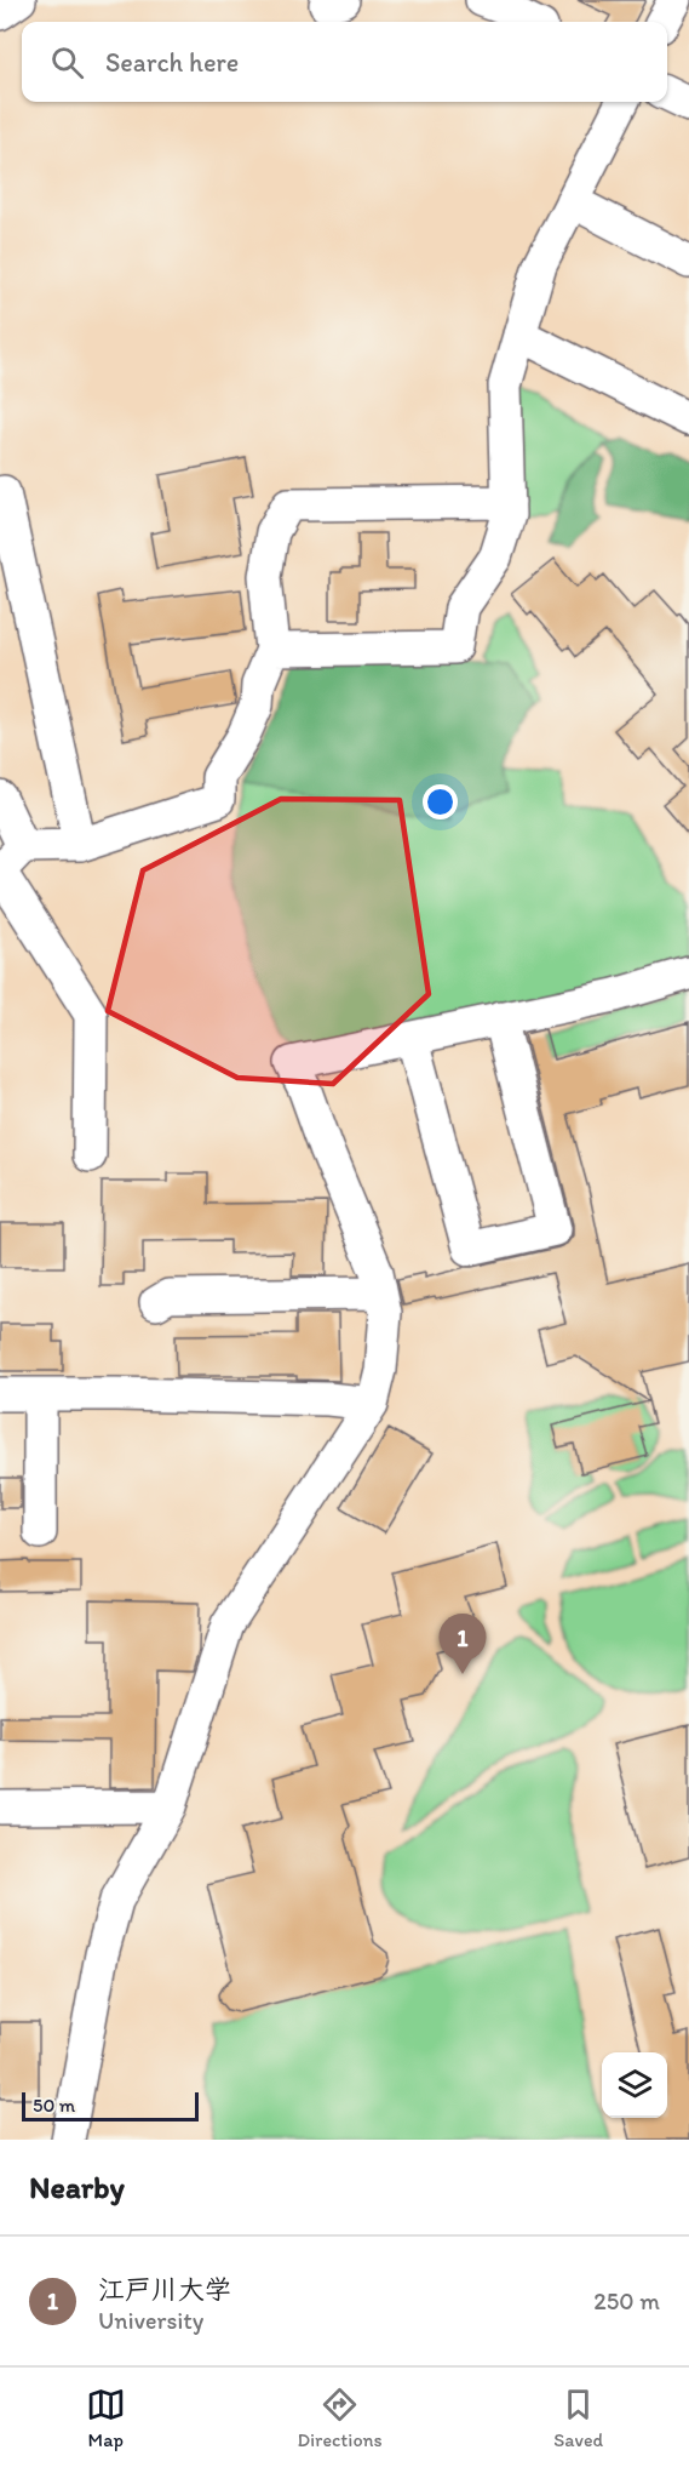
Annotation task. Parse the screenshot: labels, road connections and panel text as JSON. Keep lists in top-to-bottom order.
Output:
{
  "scale_bar": "50 m",
  "page": {
    "search": "Search here",
    "pins": "1",
    "scale": "50 m",
    "heading": "Nearby",
    "list": [
      {
        "mark": "1",
        "name": "江戸川大学",
        "note": "University",
        "value": "250 m"
      }
    ],
    "nav": ["Map", "Directions", "Saved"]
  }
}
